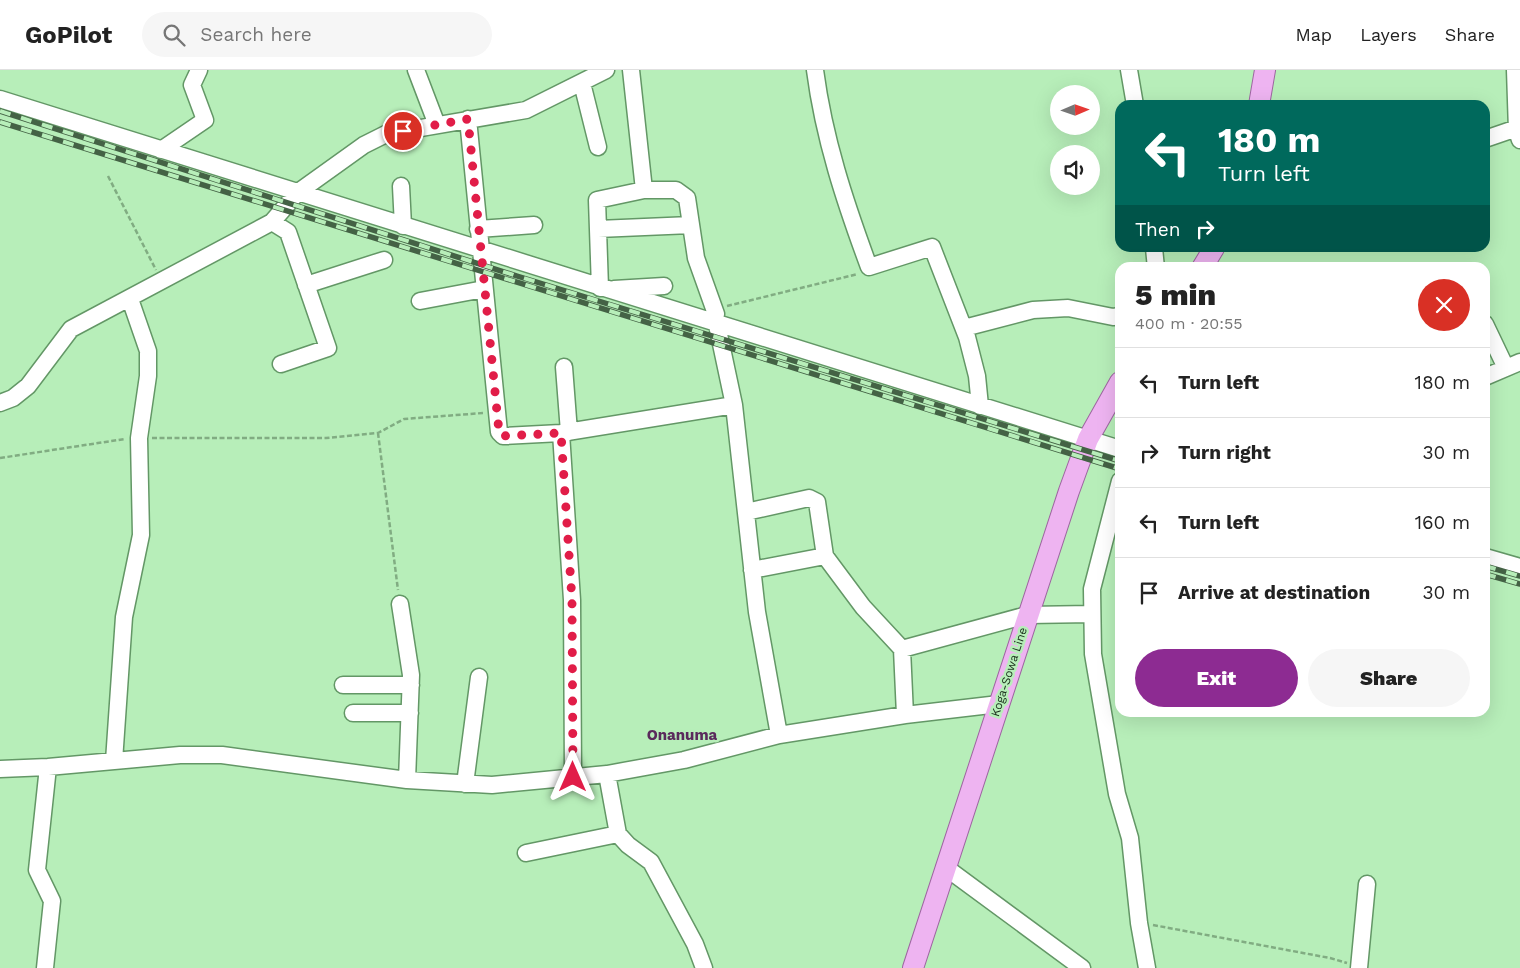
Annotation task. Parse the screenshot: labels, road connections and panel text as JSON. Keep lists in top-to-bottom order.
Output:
{
  "streets": {
    "main road": ["Koga-Sowa Line"]
  },
  "districts": ["Onanuma"],
  "north": "right",
  "page": {
    "header": "GoPilot",
    "search": "Search here",
    "nav": ["Map", "Layers", "Share"],
    "turn": ["180 m", "Turn left"],
    "then": "Then",
    "heading": ["5 min", "400 m · 20:55"],
    "list": [
      {
        "name": "Turn left",
        "value": "180 m"
      },
      {
        "name": "Turn right",
        "value": "30 m"
      },
      {
        "name": "Turn left",
        "value": "160 m"
      },
      {
        "name": "Arrive at destination",
        "value": "30 m"
      }
    ],
    "buttons": ["Exit", "Share"]
  }
}
